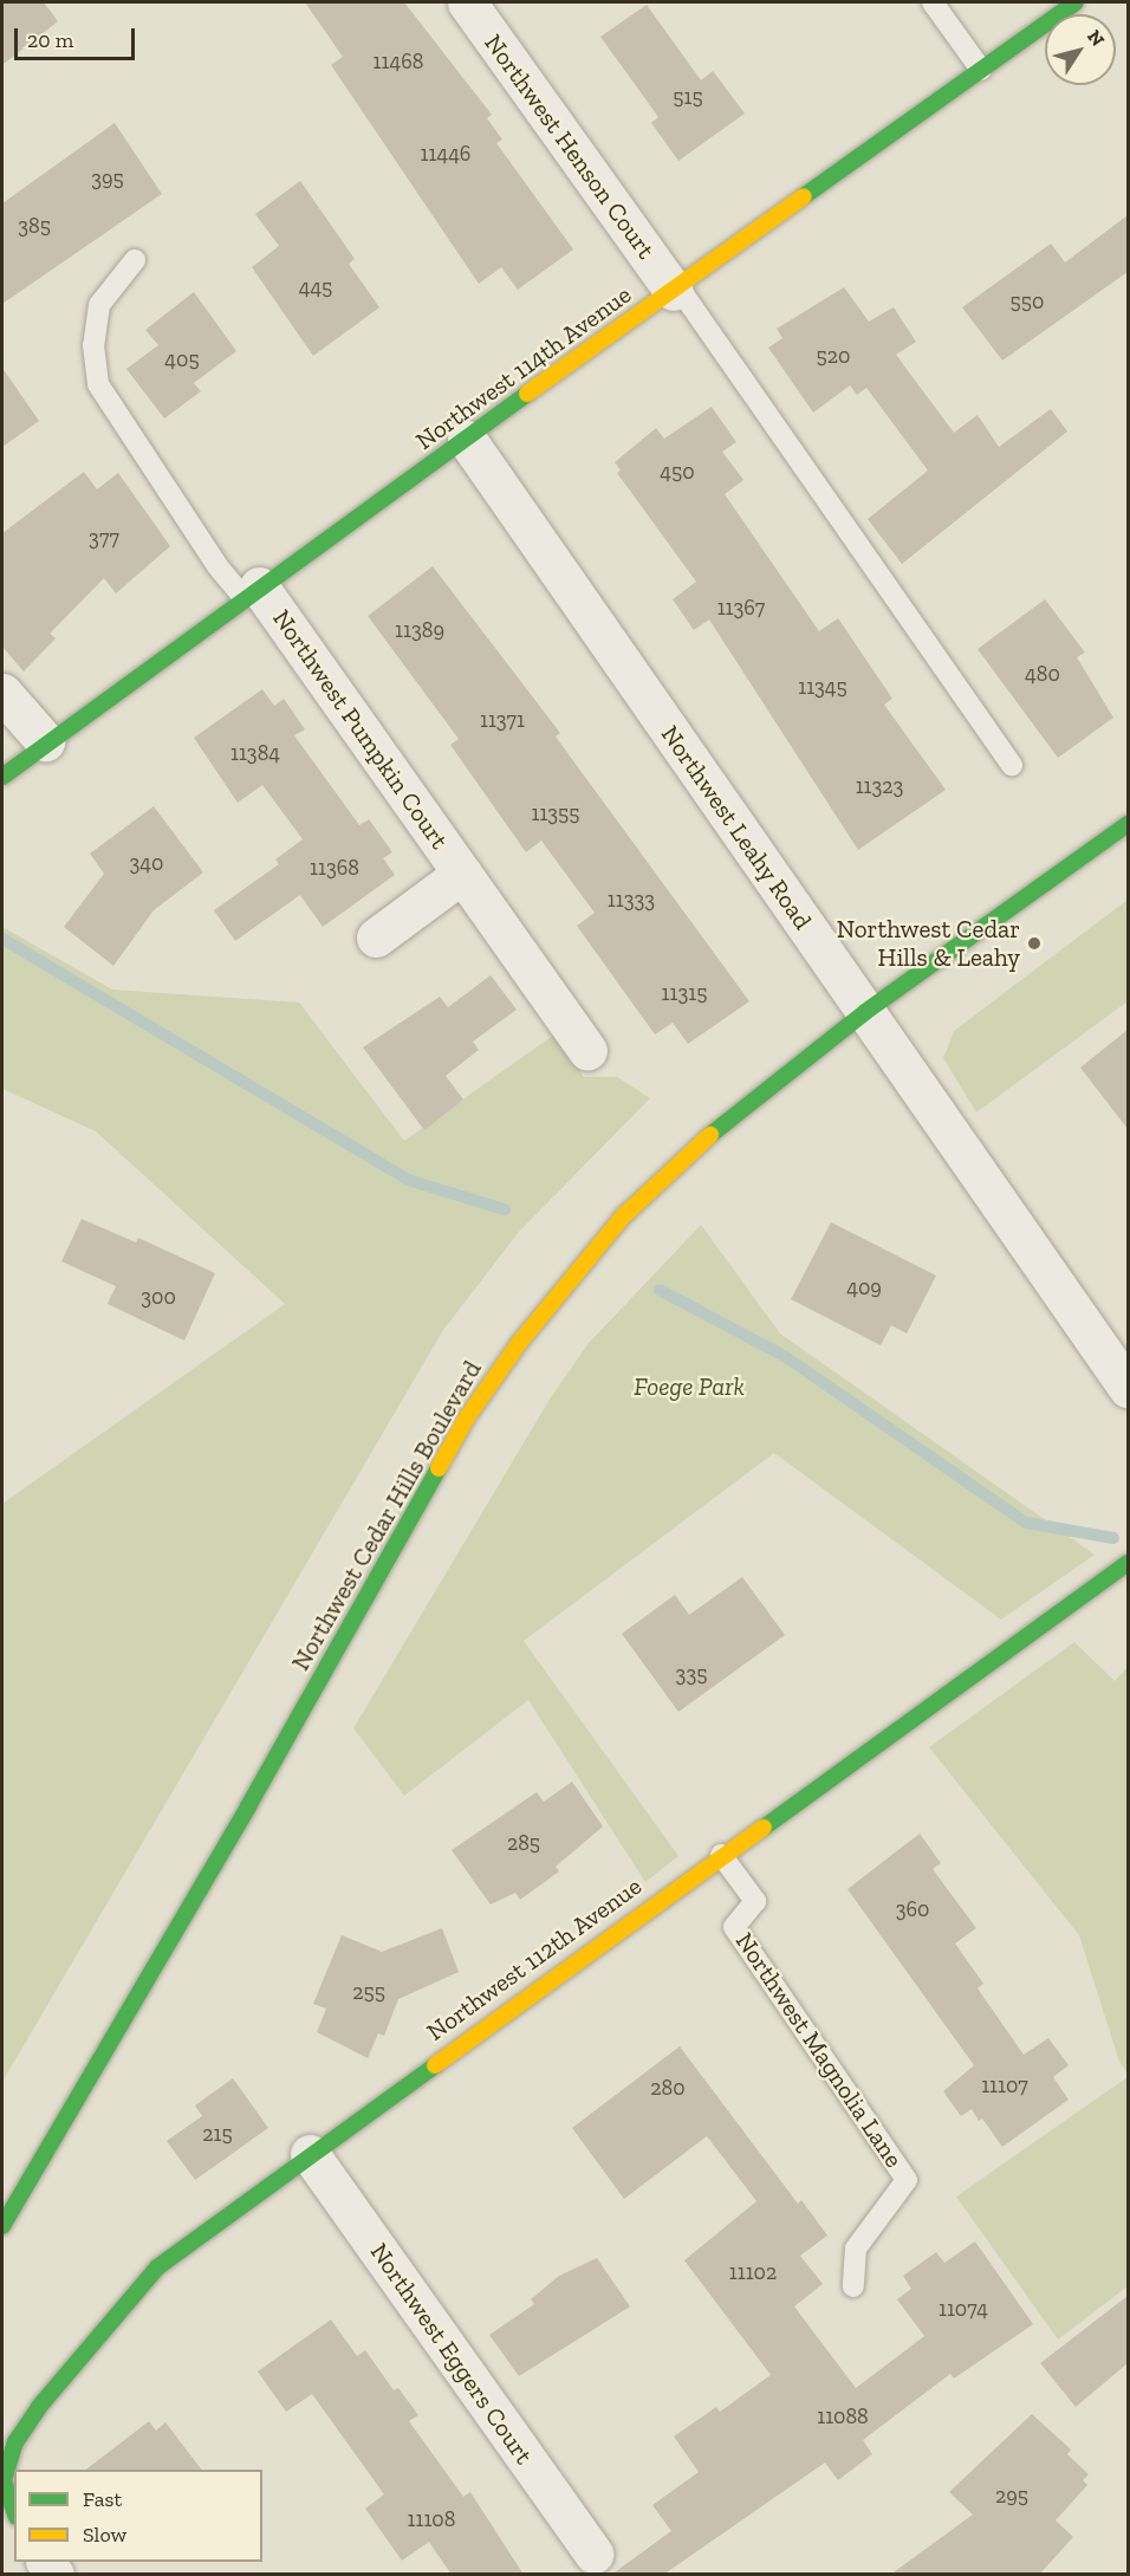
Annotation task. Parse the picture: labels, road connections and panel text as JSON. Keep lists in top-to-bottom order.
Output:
{
  "streets": {
    "street": [
      "Northwest Henson Court",
      "Northwest 114th Avenue",
      "Northwest Pumpkin Court",
      "Northwest Leahy Road",
      "Northwest Cedar Hills Boulevard",
      "Northwest 112th Avenue",
      "Northwest Eggers Court"
    ],
    "lane": ["Northwest Magnolia Lane"]
  },
  "crossings": [
    ["Northwest Henson Court", "Northwest 114th Avenue"],
    ["Northwest 114th Avenue", "Northwest Pumpkin Court"],
    ["Northwest 114th Avenue", "Northwest Leahy Road"],
    ["Northwest Leahy Road", "Northwest Cedar Hills Boulevard"],
    ["Northwest 112th Avenue", "Northwest Magnolia Lane"],
    ["Northwest 112th Avenue", "Northwest Eggers Court"]
  ],
  "parks": ["Foege Park"],
  "places": ["Northwest Cedar Hills & Leahy"],
  "house_numbers": [
    "11468",
    "515",
    "11446",
    "395",
    "385",
    "445",
    "550",
    "520",
    "405",
    "450",
    "377",
    "11367",
    "11389",
    "480",
    "11345",
    "11371",
    "11384",
    "11323",
    "11355",
    "340",
    "11368",
    "11333",
    "11315",
    "409",
    "300",
    "335",
    "285",
    "360",
    "255",
    "11107",
    "280",
    "215",
    "11102",
    "11074",
    "11088",
    "295",
    "11108"
  ],
  "legend": ["Fast", "Slow"],
  "scale_bar": "20 m",
  "north": "top right"
}
